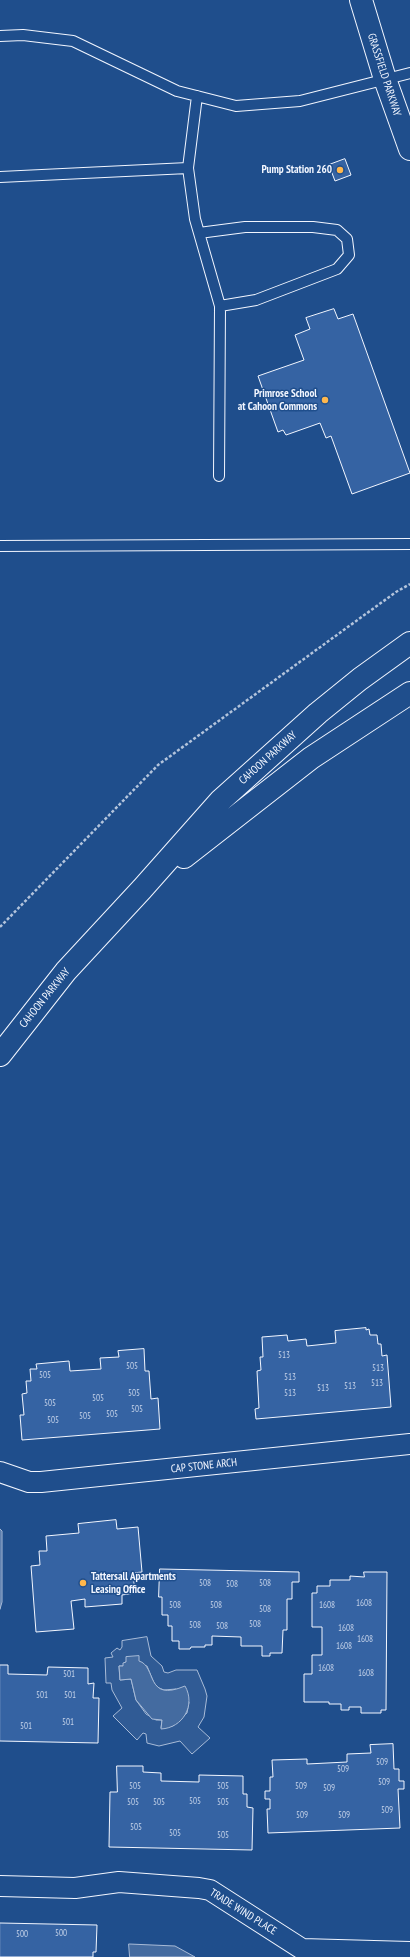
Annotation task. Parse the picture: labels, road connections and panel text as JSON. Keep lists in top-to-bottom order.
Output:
{
  "streets": {
    "street": [
      "GRASSFIELD PARKWAY",
      "CAHOON PARKWAY",
      "CAP STONE ARCH",
      "TRADE WIND PLACE"
    ]
  },
  "places": ["Pump Station 260", "Primrose School at Cahoon Commons", "Tattersall Apartments Leasing Office"],
  "house_numbers": [
    "513",
    "505",
    "513",
    "505",
    "513",
    "513",
    "513",
    "513",
    "505",
    "513",
    "505",
    "505",
    "505",
    "505",
    "505",
    "505",
    "508",
    "508",
    "508",
    "1608",
    "508",
    "508",
    "1608",
    "508",
    "508",
    "508",
    "508",
    "1608",
    "1608",
    "1608",
    "1608",
    "1608",
    "501",
    "501",
    "501",
    "501",
    "501",
    "509",
    "509",
    "509",
    "505",
    "505",
    "509",
    "509",
    "505",
    "505",
    "505",
    "505",
    "509",
    "509",
    "509",
    "505",
    "505",
    "505",
    "500",
    "500"
  ]
}
